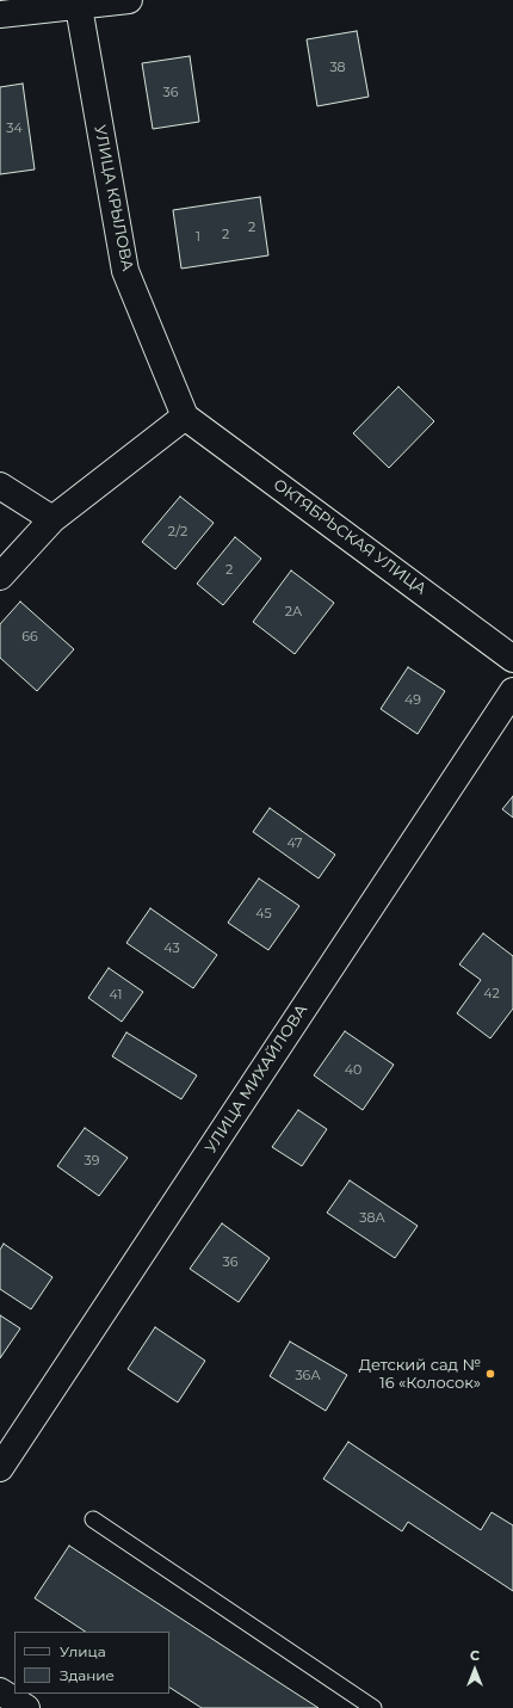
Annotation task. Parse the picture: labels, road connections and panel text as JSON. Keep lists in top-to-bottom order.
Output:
{
  "streets": {
    "street": ["УЛИЦА КРЫЛОВА", "ОКТЯБРЬСКАЯ УЛИЦА", "УЛИЦА МИХАЙЛОВА"]
  },
  "crossings": [
    ["УЛИЦА КРЫЛОВА", "ОКТЯБРЬСКАЯ УЛИЦА"]
  ],
  "places": ["Детский сад № 16 «Колосок»"],
  "house_numbers": [
    "38",
    "36",
    "34",
    "2",
    "2",
    "1",
    "2/2",
    "2",
    "2А",
    "66",
    "49",
    "47",
    "45",
    "43",
    "42",
    "41",
    "40",
    "39",
    "38А",
    "36",
    "36А"
  ],
  "legend": ["Улица", "Здание"],
  "north": "top"
}
